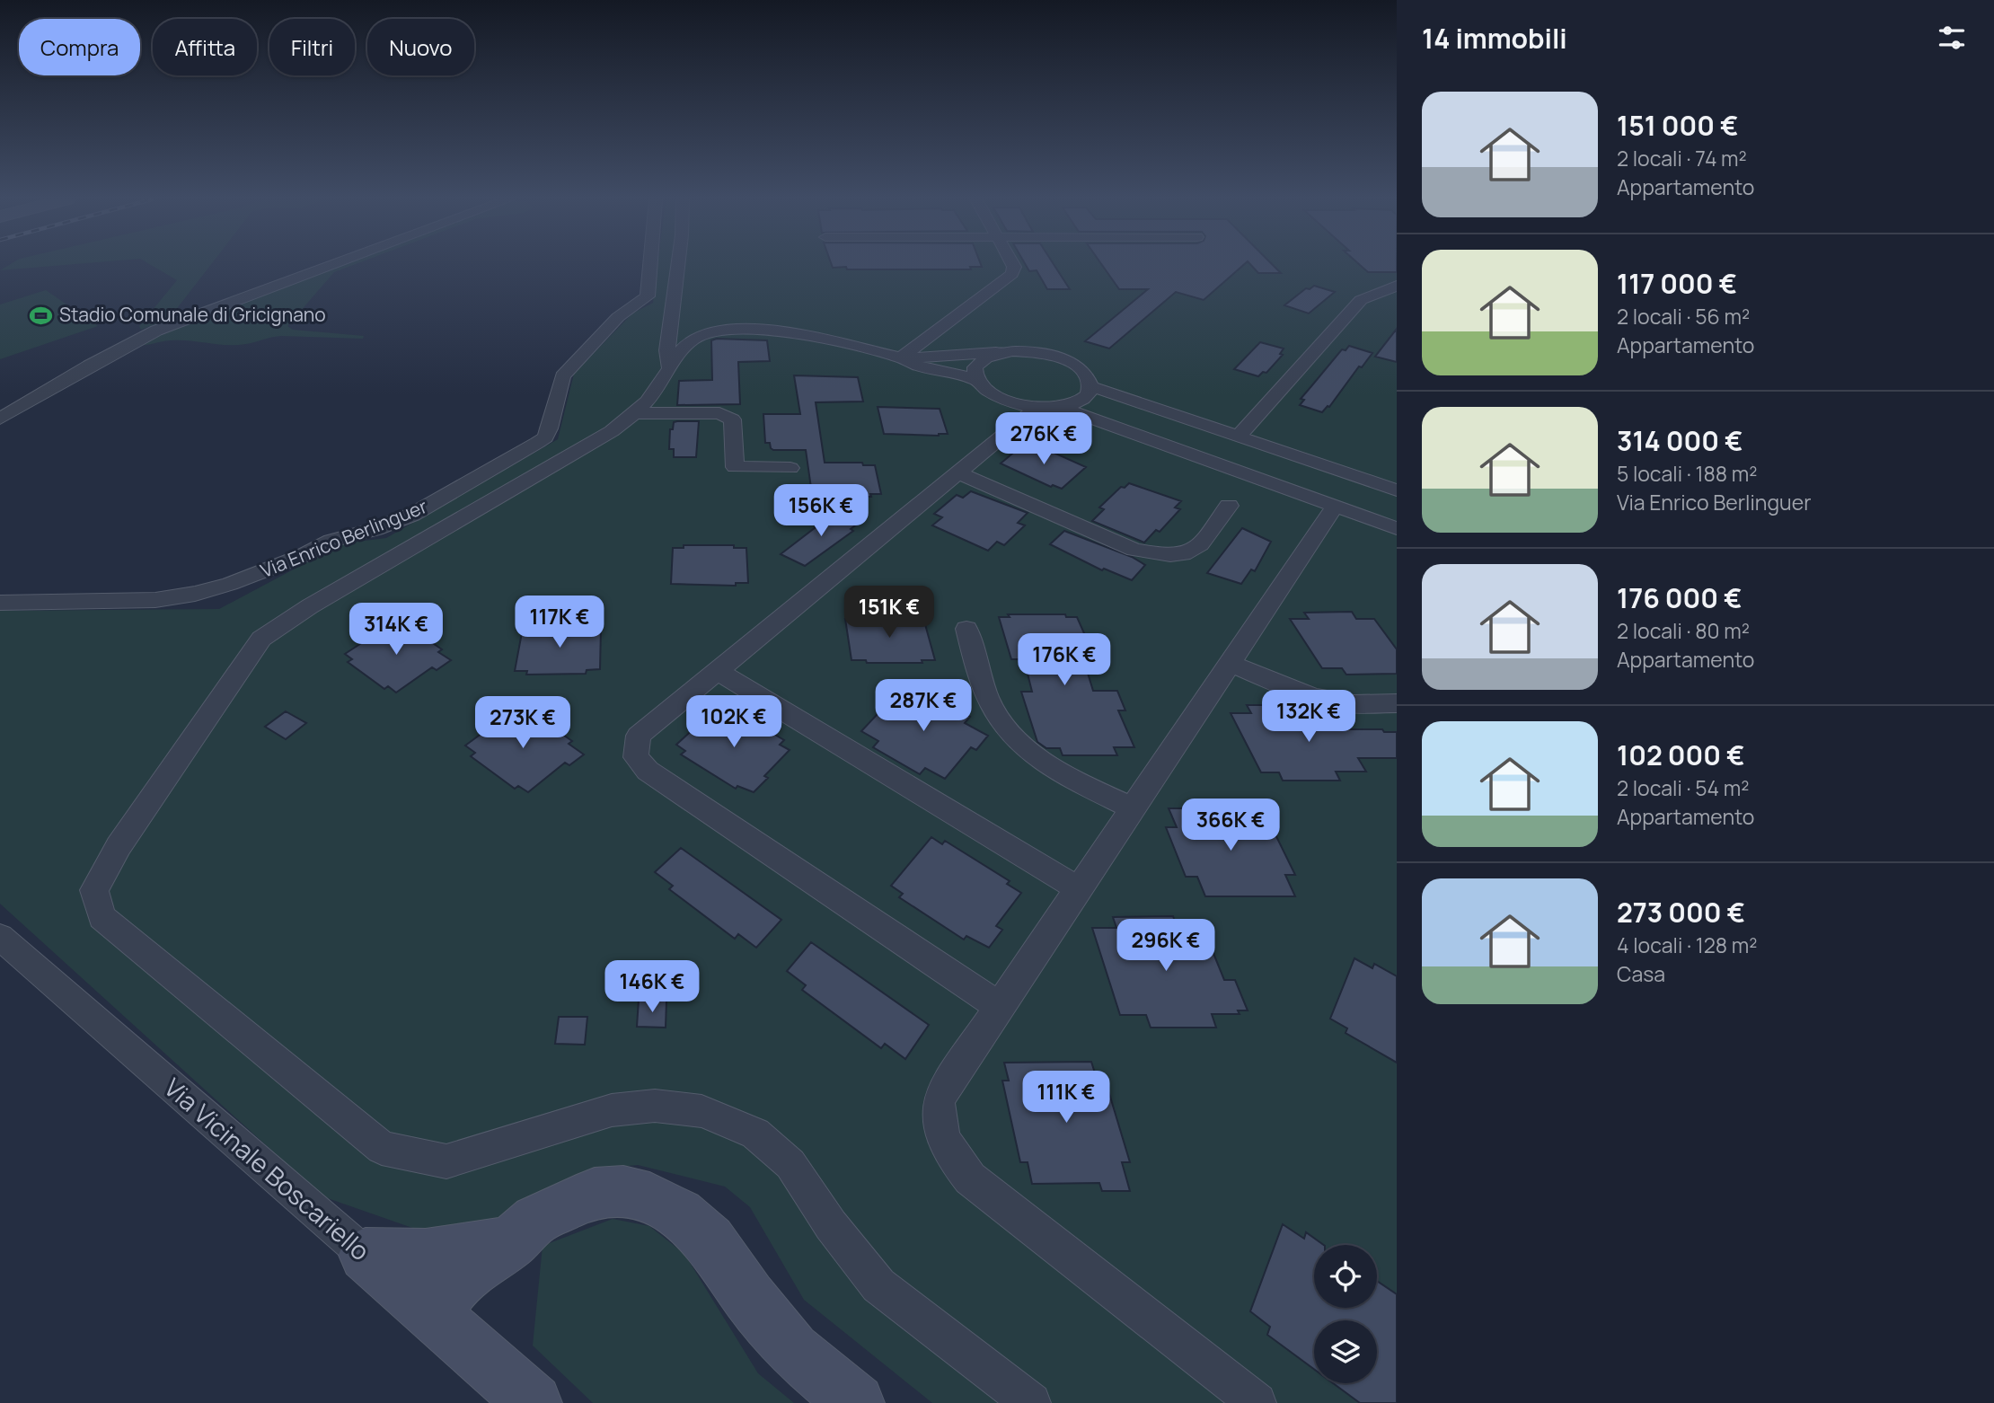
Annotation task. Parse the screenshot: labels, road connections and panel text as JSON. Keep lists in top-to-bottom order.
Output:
{
  "streets": {
    "street": ["Via Enrico Berlinguer", "Via Vicinale Boscariello"]
  },
  "places": {
    "sports": ["Stadio Comunale di Gricignano"]
  },
  "page": {
    "heading": "14 immobili",
    "chip": [
      "Compra",
      "Affitta",
      "Filtri",
      "Nuovo"
    ],
    "list": [
      {
        "name": "151 000 €",
        "note": "2 locali · 74 m² · Appartamento"
      },
      {
        "name": "117 000 €",
        "note": "2 locali · 56 m² · Appartamento"
      },
      {
        "name": "314 000 €",
        "note": "5 locali · 188 m² · Via Enrico Berlinguer"
      },
      {
        "name": "176 000 €",
        "note": "2 locali · 80 m² · Appartamento"
      },
      {
        "name": "102 000 €",
        "note": "2 locali · 54 m² · Appartamento"
      },
      {
        "name": "273 000 €",
        "note": "4 locali · 128 m² · Casa"
      }
    ],
    "price": [
      "276K €",
      "156K €",
      "151K €",
      "117K €",
      "314K €",
      "176K €",
      "287K €",
      "132K €",
      "102K €",
      "273K €",
      "366K €",
      "296K €",
      "146K €",
      "111K €"
    ]
  }
}
